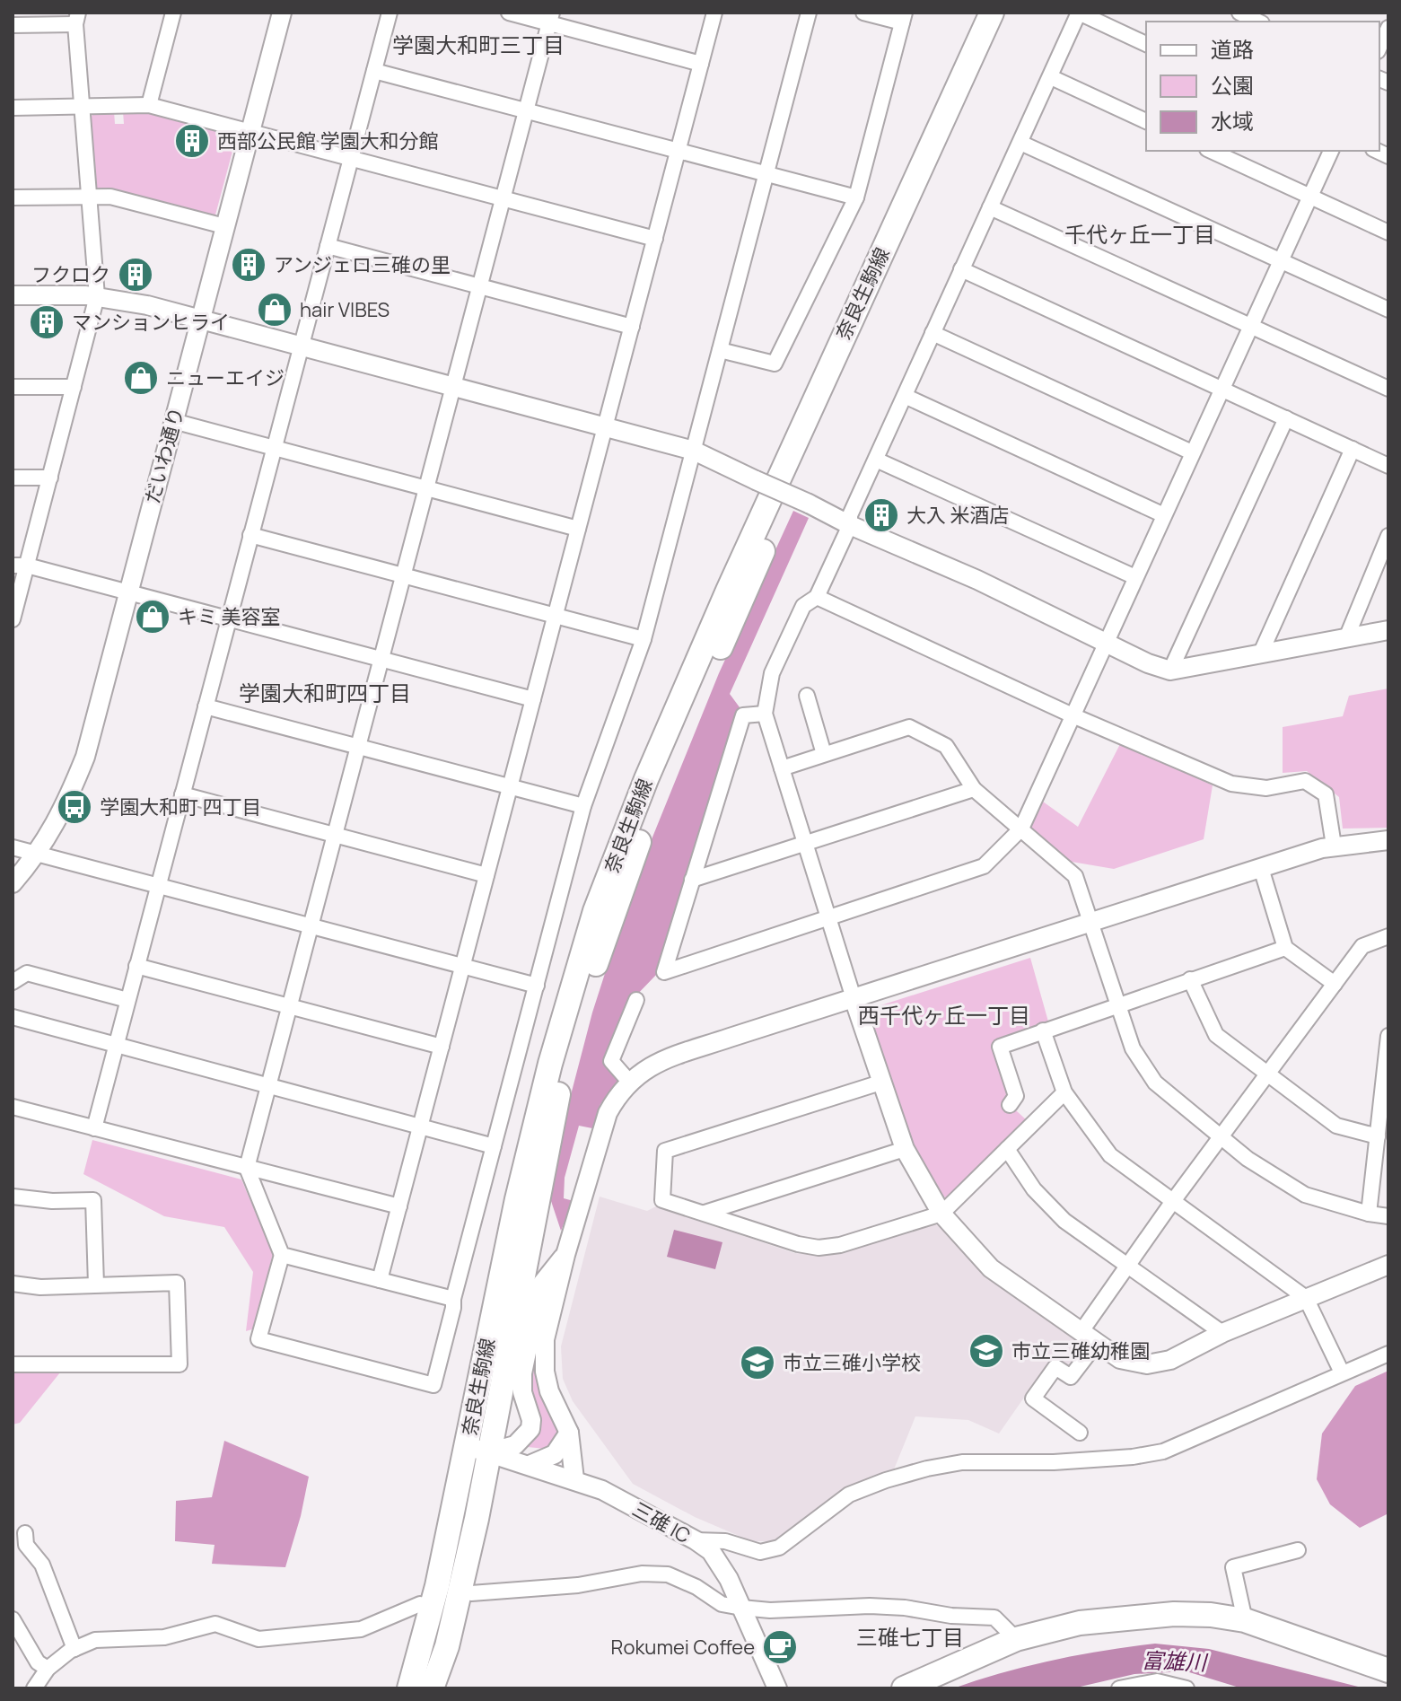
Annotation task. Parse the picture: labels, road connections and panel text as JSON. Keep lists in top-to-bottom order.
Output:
{
  "streets": {
    "main road": ["奈良生駒線"],
    "street": ["だいわ通り", "三碓 IC"]
  },
  "crossings": [
    ["奈良生駒線", "三碓 IC"]
  ],
  "districts": [
    "学園大和町三丁目",
    "千代ヶ丘一丁目",
    "学園大和町四丁目",
    "西千代ヶ丘一丁目",
    "三碓七丁目"
  ],
  "water": ["富雄川"],
  "places": {
    "building": [
      "西部公民館 学園大和分館",
      "アンジェロ三碓の里",
      "フクロク",
      "マンションヒライ",
      "大入 米酒店"
    ],
    "shop": ["hair VIBES", "ニューエイジ", "キミ 美容室"],
    "bus stop": ["学園大和町 四丁目"],
    "school or university": ["市立三碓幼稚園", "市立三碓小学校"],
    "cafe": ["Rokumei Coffee"]
  },
  "legend": ["道路", "公園", "水域"]
}
